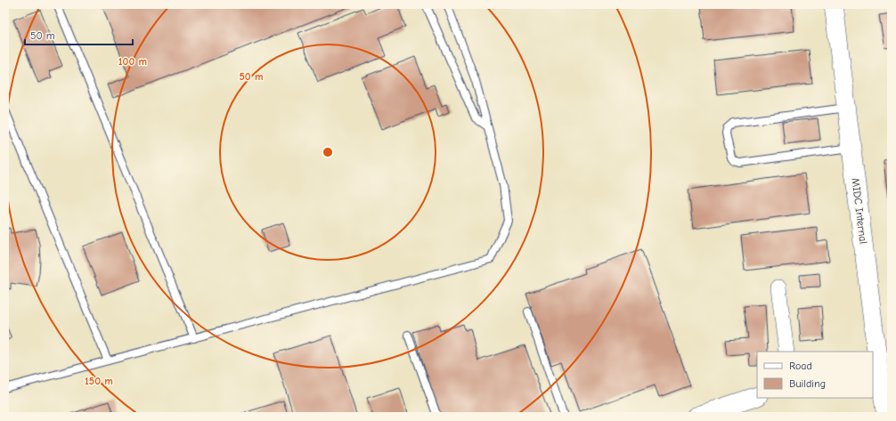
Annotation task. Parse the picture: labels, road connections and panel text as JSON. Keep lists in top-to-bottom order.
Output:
{
  "streets": {
    "street": ["MIDC Internal"]
  },
  "legend": ["Road", "Building"],
  "scale_bar": "50 m",
  "rings": ["100 m", "50 m", "150 m"]
}
